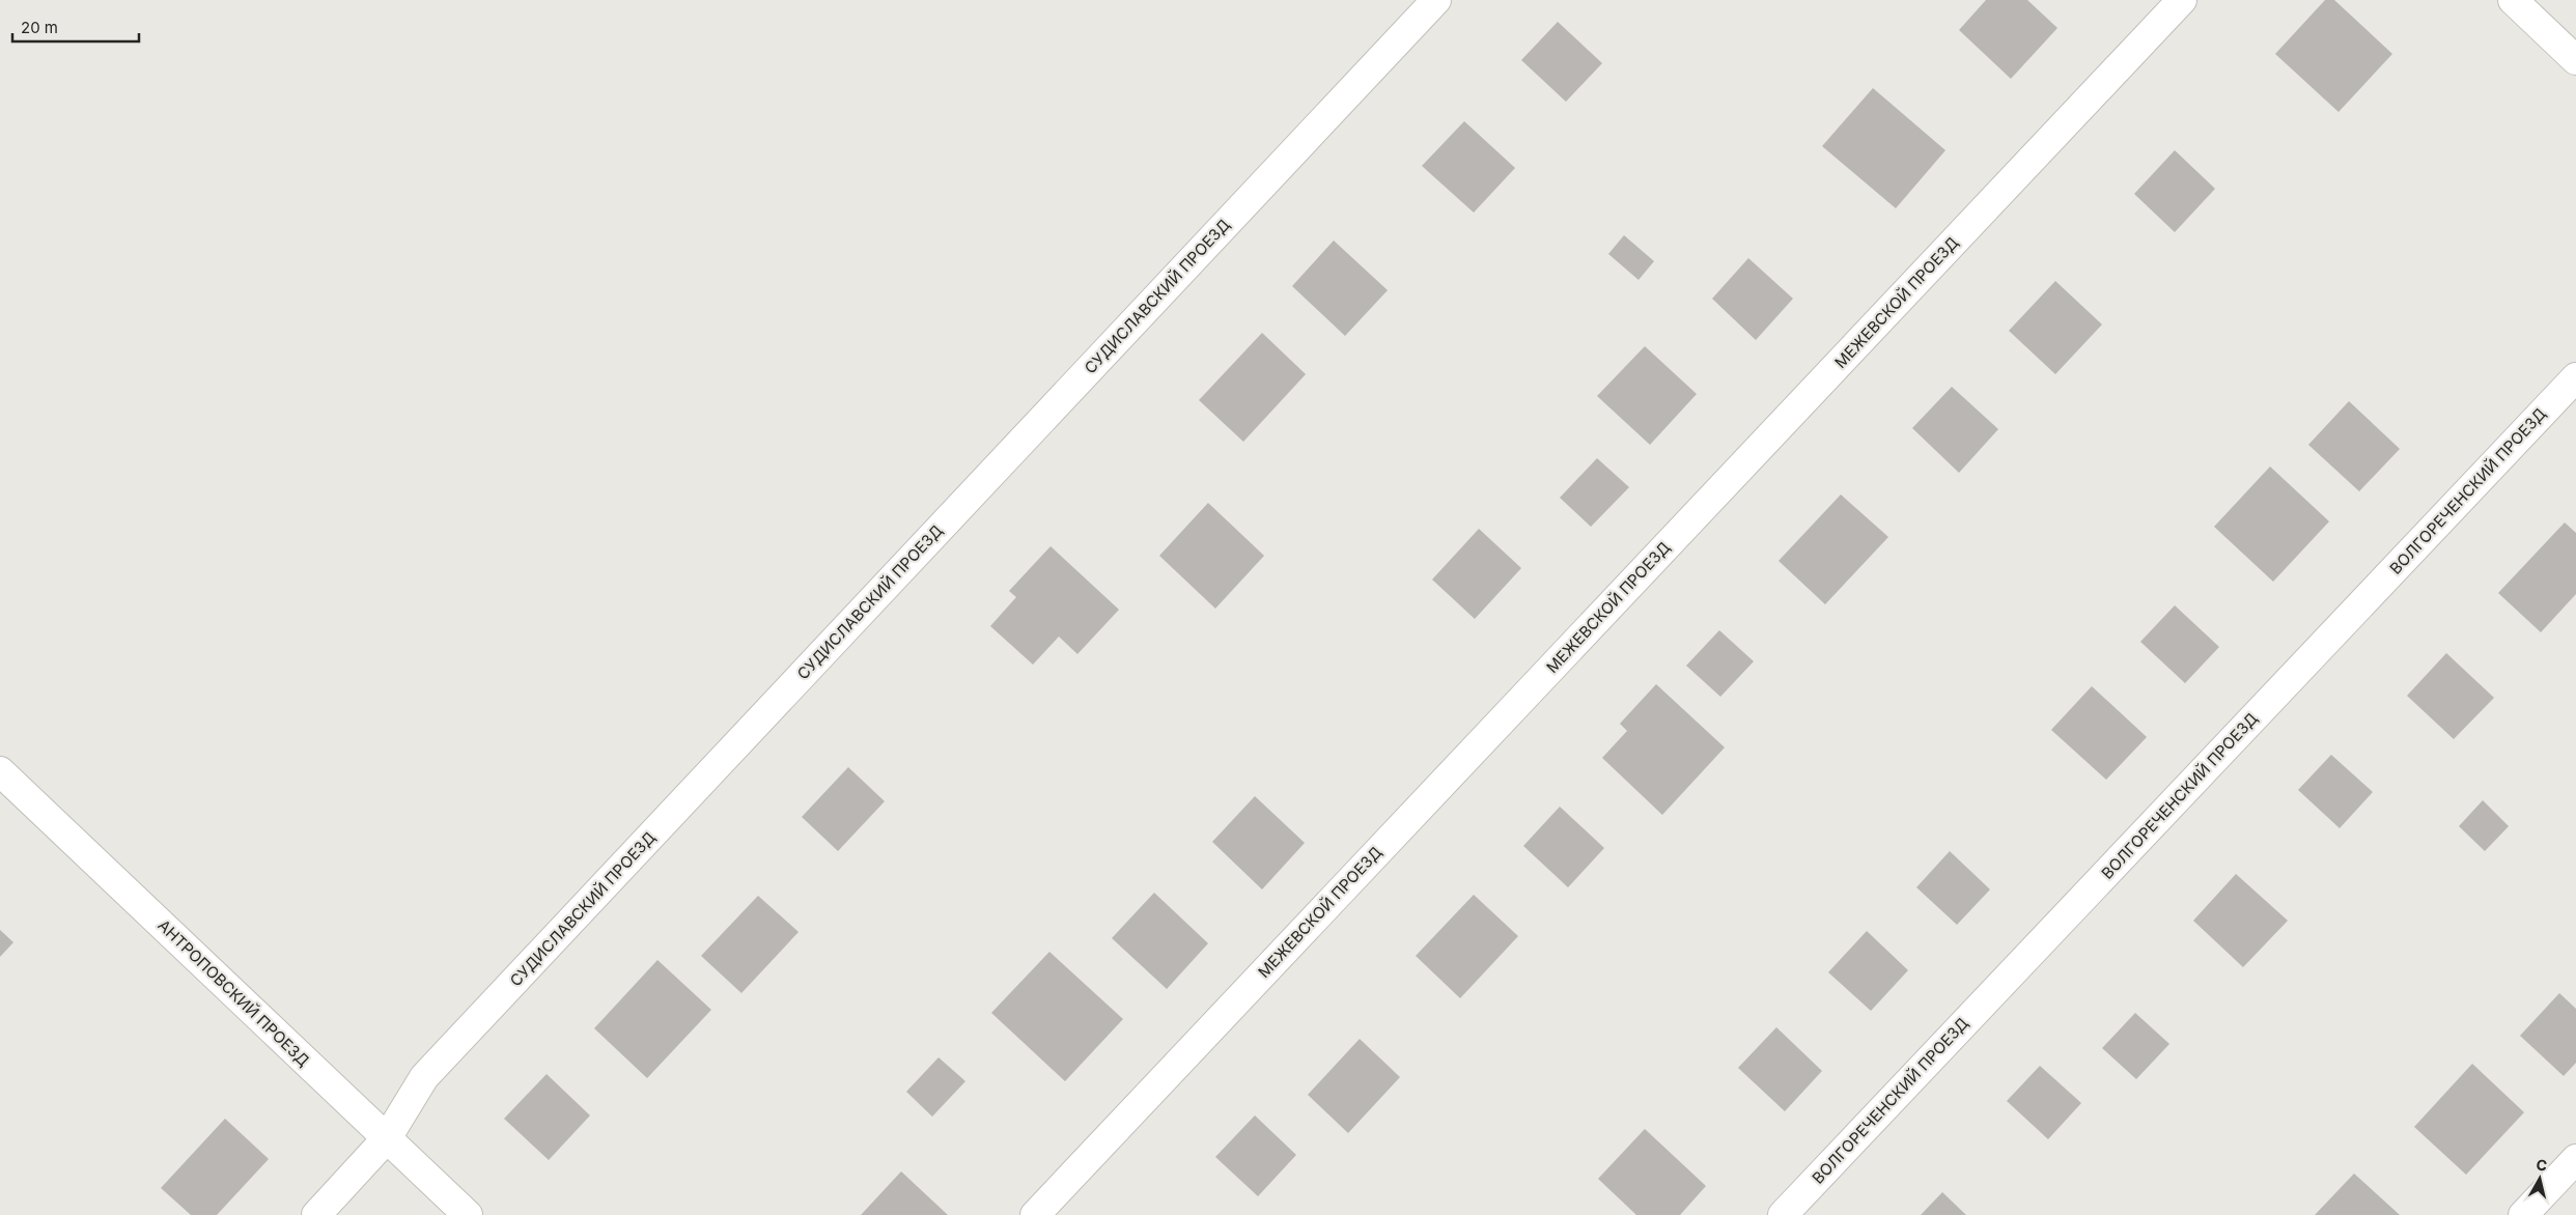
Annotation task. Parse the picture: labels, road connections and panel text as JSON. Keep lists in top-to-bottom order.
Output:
{
  "streets": {
    "street": [
      "СУДИСЛАВСКИЙ ПРОЕЗД",
      "МЕЖЕВСКОЙ ПРОЕЗД",
      "ВОЛГОРЕЧЕНСКИЙ ПРОЕЗД",
      "АНТРОПОВСКИЙ ПРОЕЗД"
    ]
  },
  "crossings": [
    ["СУДИСЛАВСКИЙ ПРОЕЗД", "АНТРОПОВСКИЙ ПРОЕЗД"]
  ],
  "scale_bar": "20 m",
  "north": "top"
}
